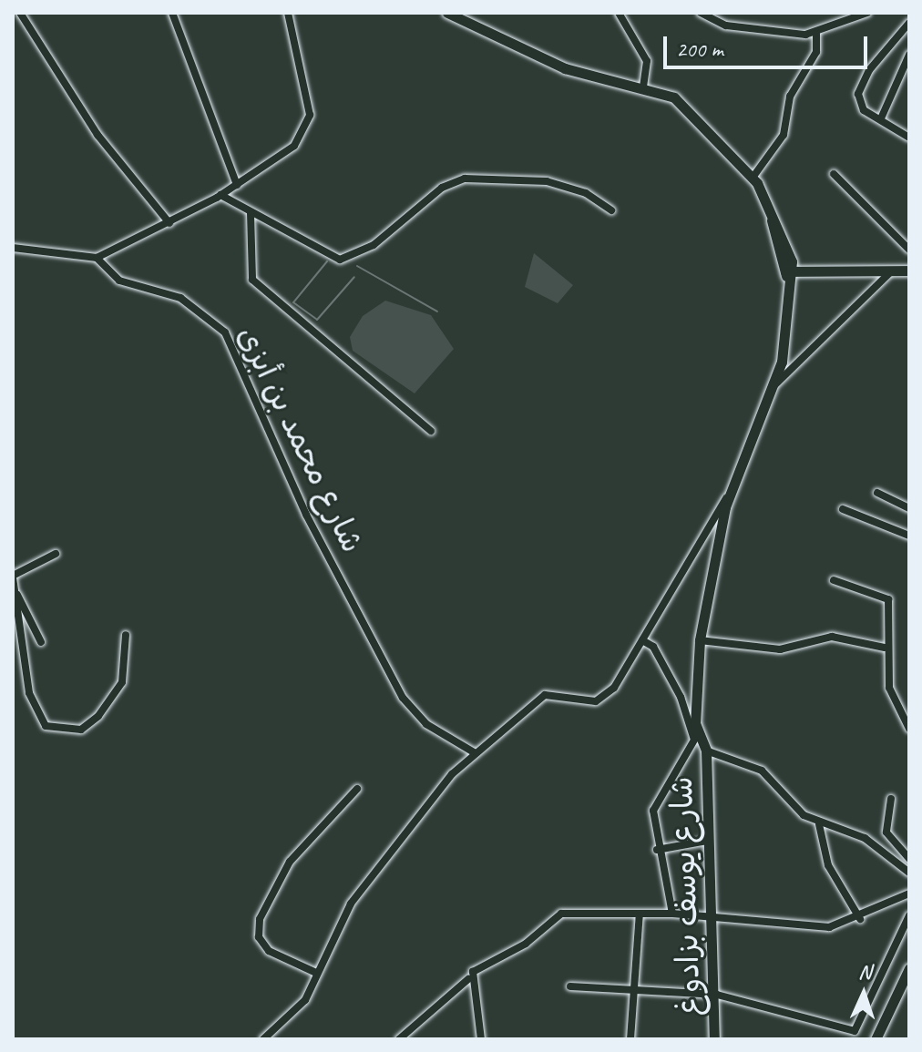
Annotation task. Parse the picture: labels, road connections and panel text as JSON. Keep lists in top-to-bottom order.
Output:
{
  "streets": {
    "main road": ["شارع يوسف بزادوغ"],
    "street": ["شارع محمد بن أبزى"]
  },
  "scale_bar": "200 m",
  "north": "top"
}
